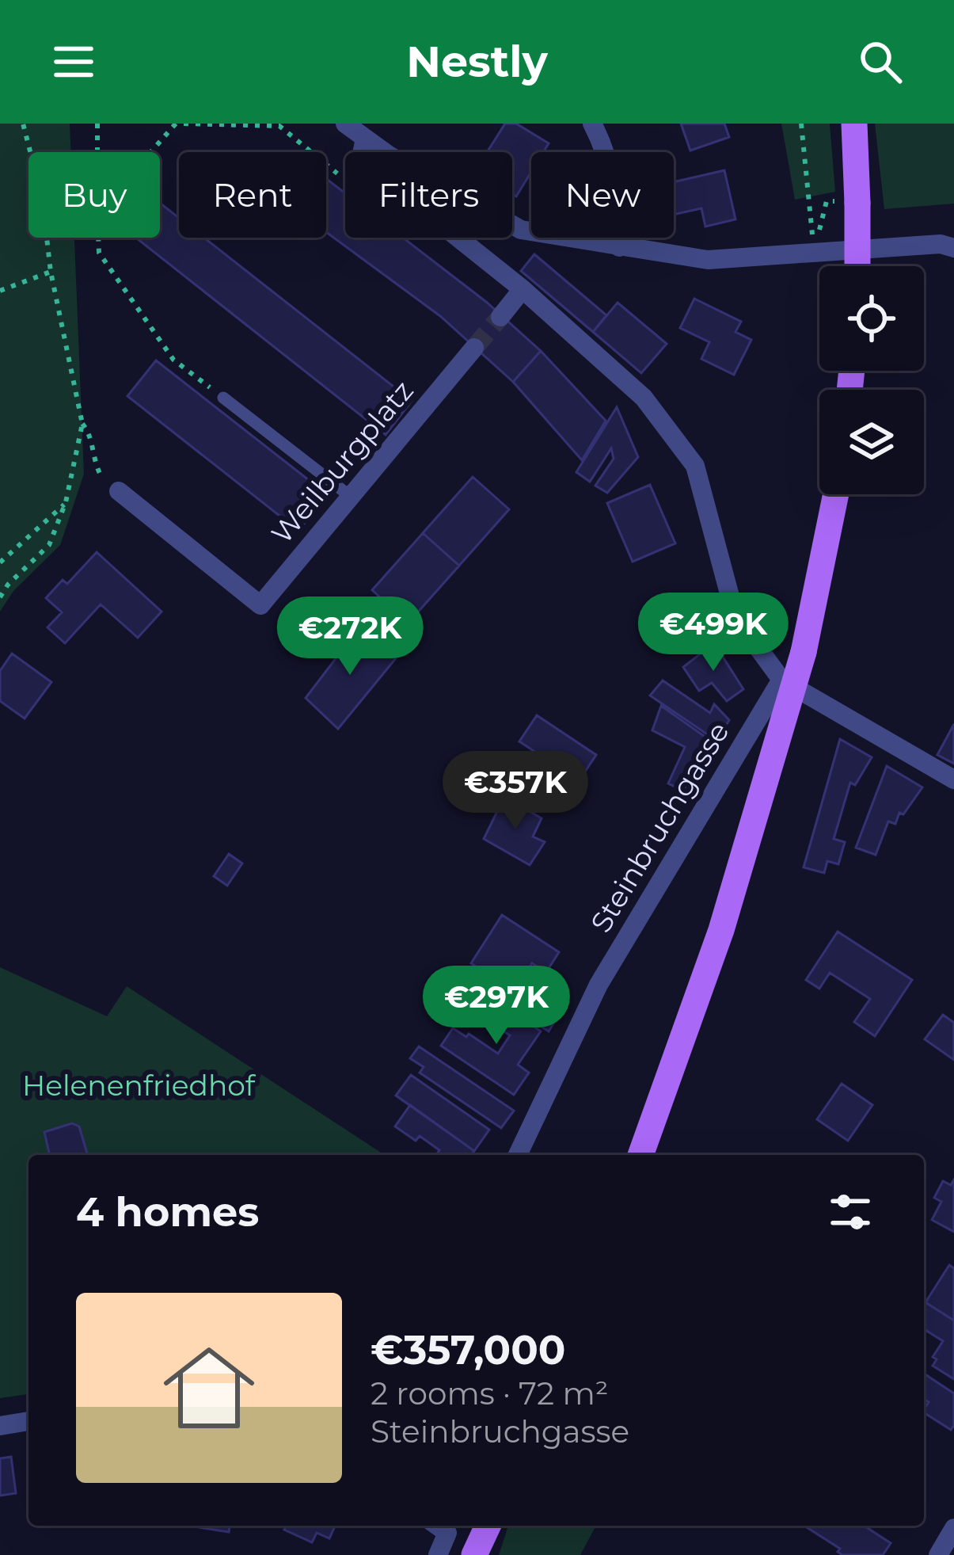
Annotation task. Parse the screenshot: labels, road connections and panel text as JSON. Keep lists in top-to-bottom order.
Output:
{
  "streets": {
    "street": ["Weilburgplatz", "Steinbruchgasse"]
  },
  "parks": ["Helenenfriedhof"],
  "page": {
    "header": "Nestly",
    "chip": [
      "Buy",
      "Rent",
      "Filters",
      "New"
    ],
    "price": [
      "€499K",
      "€272K",
      "€357K",
      "€297K"
    ],
    "heading": "4 homes",
    "list": [
      {
        "name": "€357,000",
        "note": "2 rooms · 72 m² · Steinbruchgasse"
      }
    ]
  }
}
